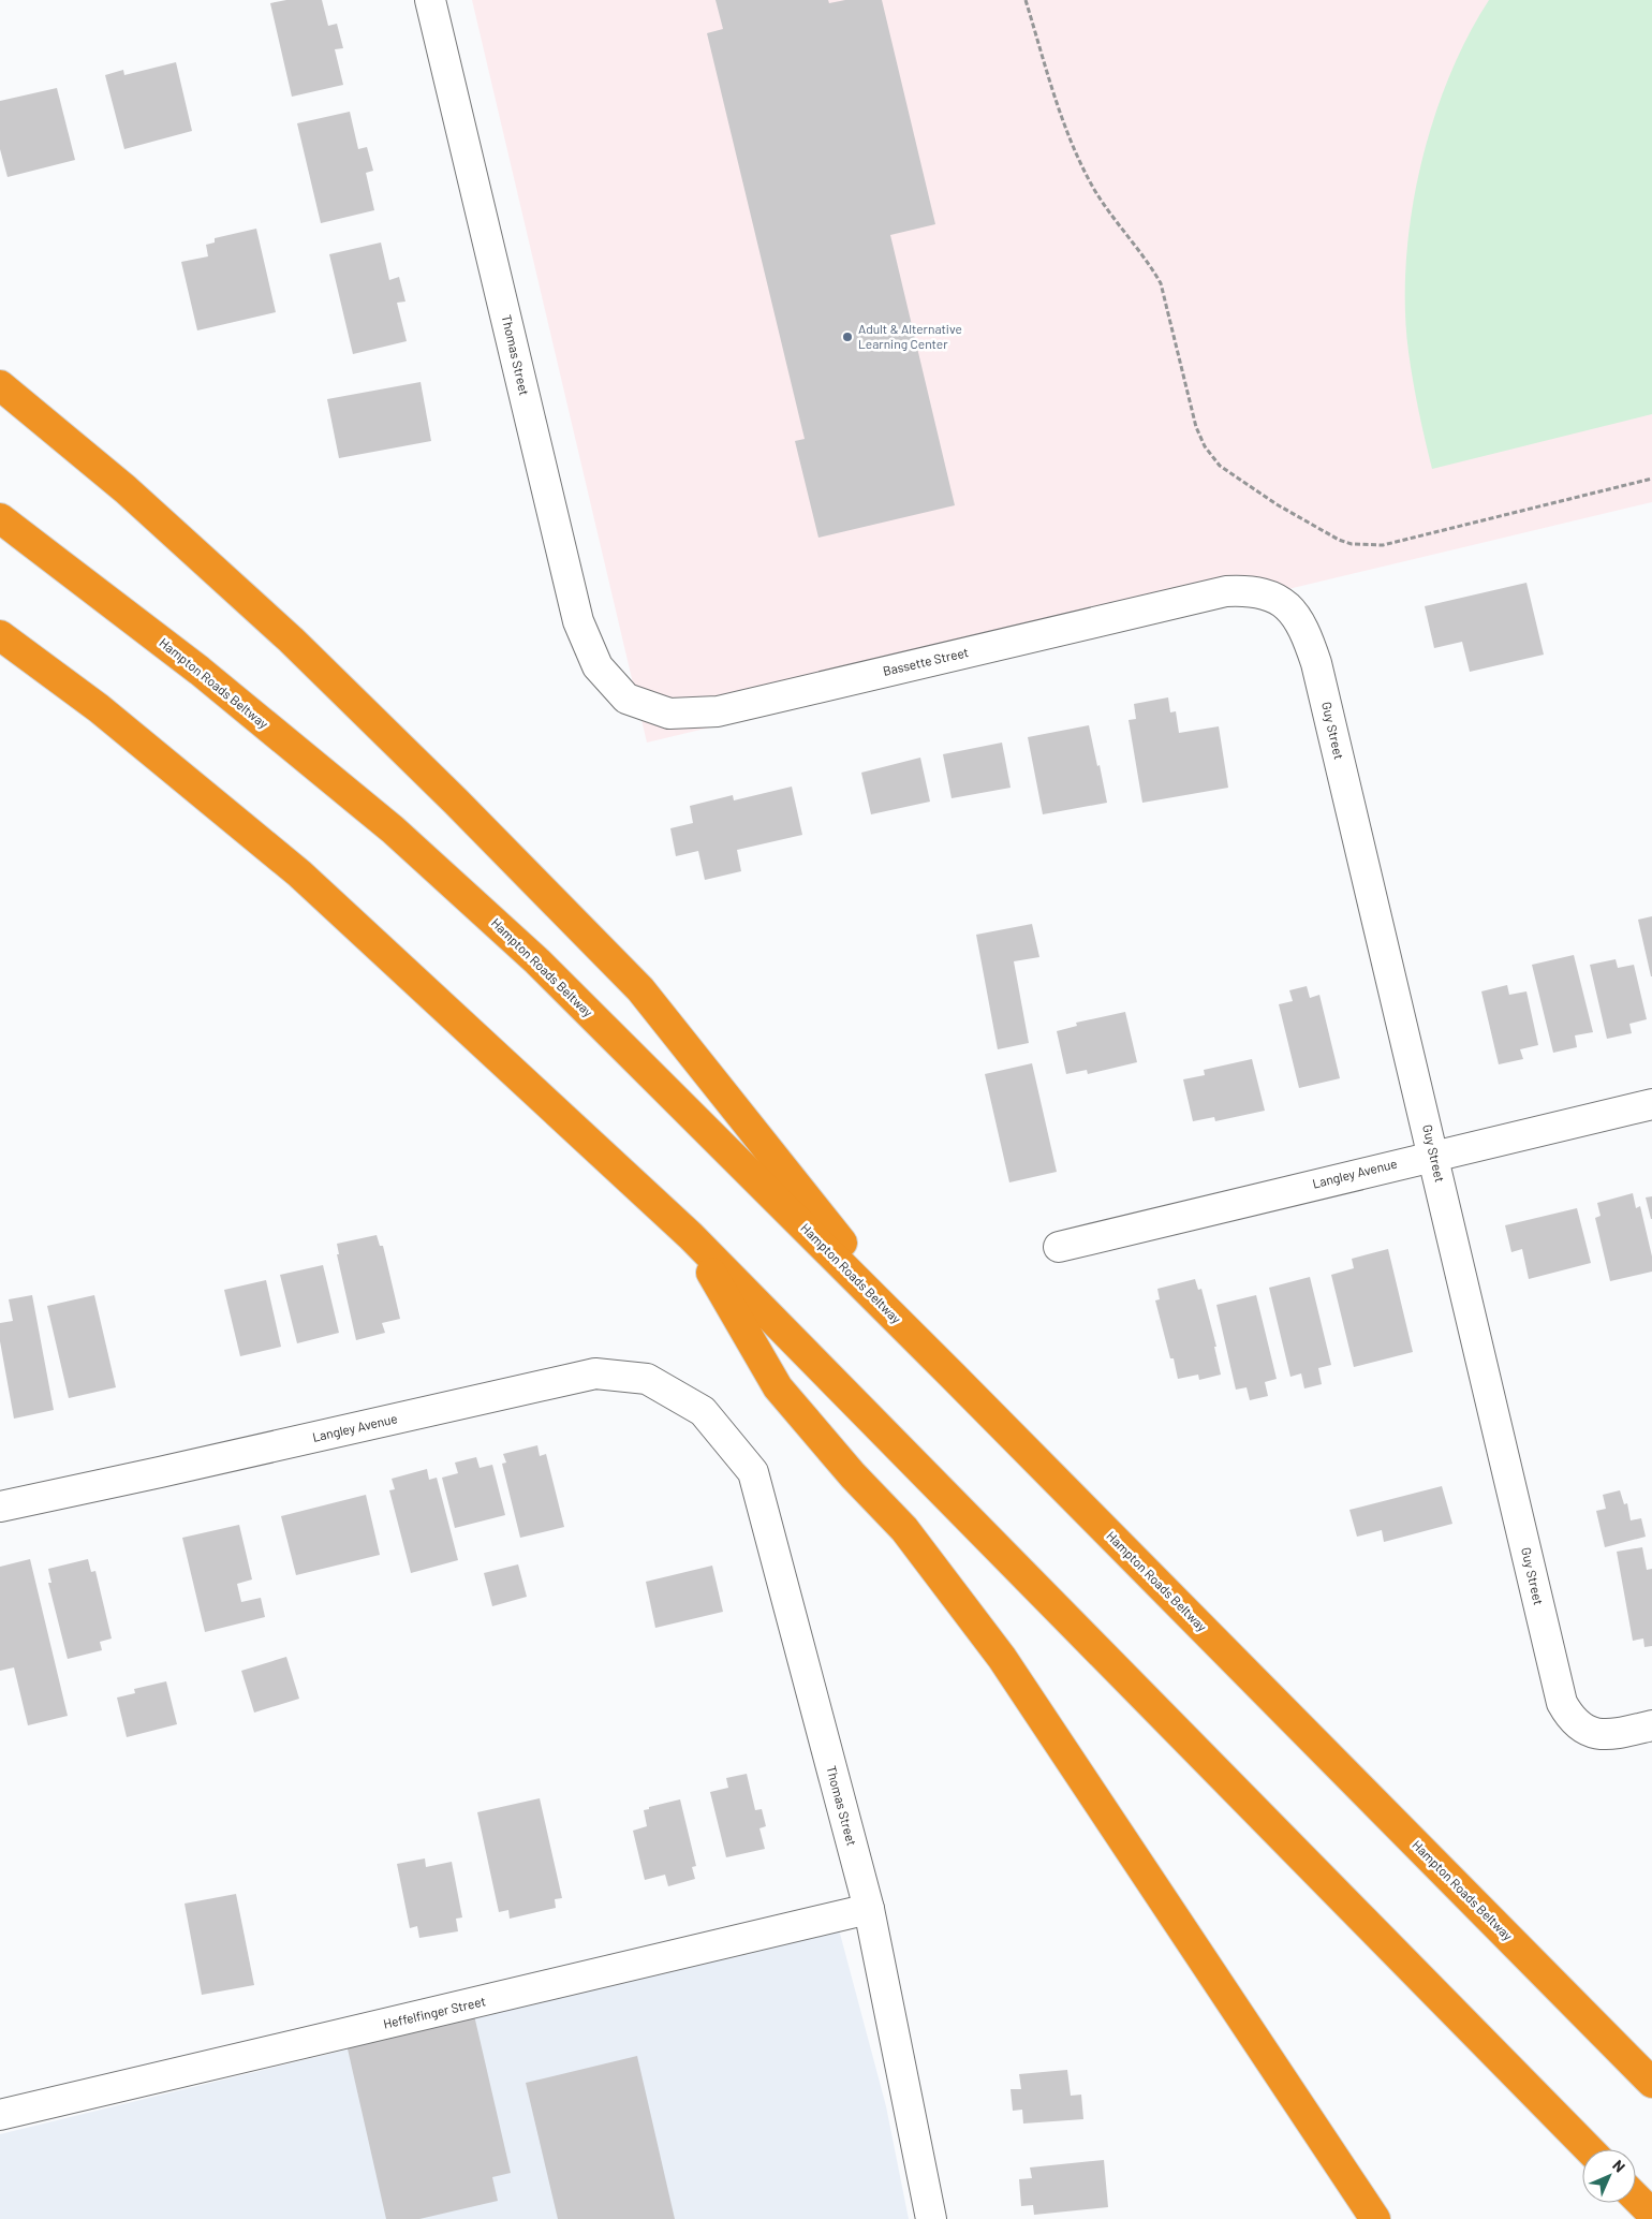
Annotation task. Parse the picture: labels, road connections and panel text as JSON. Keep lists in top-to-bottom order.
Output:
{
  "streets": {
    "highway": ["Hampton Roads Beltway"],
    "street": [
      "Thomas Street",
      "Bassette Street",
      "Guy Street",
      "Langley Avenue",
      "Heffelfinger Street"
    ]
  },
  "crossings": [
    ["Thomas Street", "Bassette Street"],
    ["Thomas Street", "Langley Avenue"],
    ["Thomas Street", "Heffelfinger Street"],
    ["Bassette Street", "Guy Street"],
    ["Guy Street", "Langley Avenue"]
  ],
  "places": ["Adult & Alternative Learning Center"],
  "north": "top right"
}
